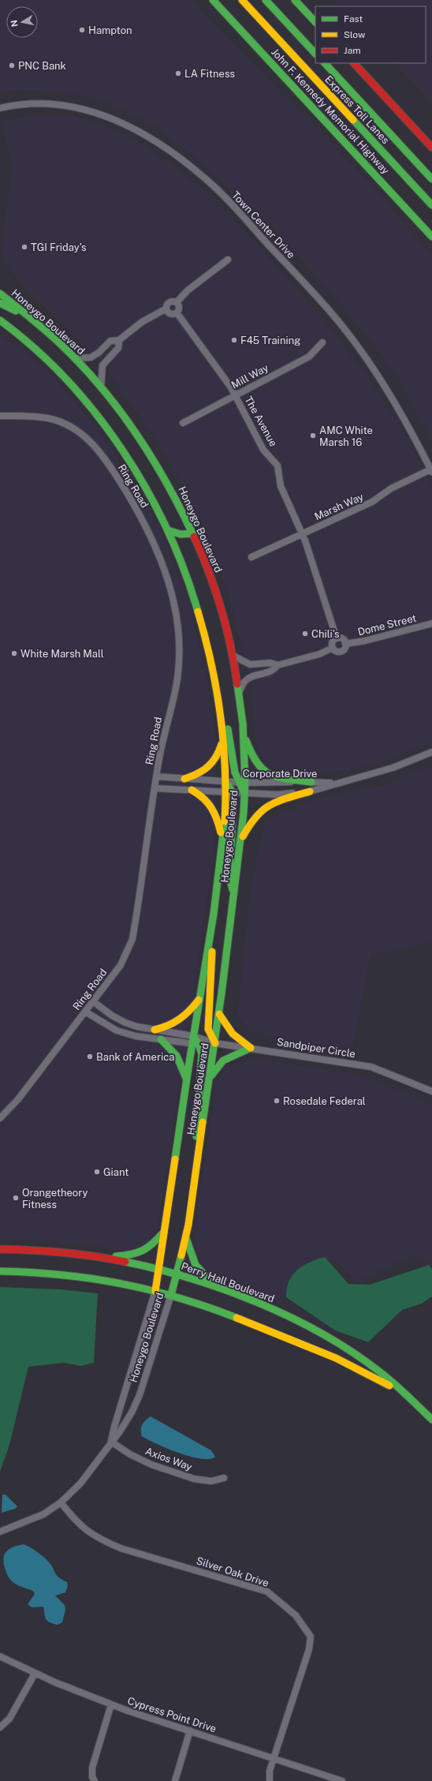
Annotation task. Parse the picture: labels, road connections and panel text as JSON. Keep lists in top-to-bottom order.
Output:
{
  "streets": {
    "main road": [
      "Express Toll Lanes",
      "John F. Kennedy Memorial Highway",
      "Honeygo Boulevard",
      "Perry Hall Boulevard"
    ],
    "street": [
      "Town Center Drive",
      "Mill Way",
      "The Avenue",
      "Ring Road",
      "Marsh Way",
      "Dome Street",
      "Corporate Drive",
      "Sandpiper Circle",
      "Axios Way",
      "Silver Oak Drive",
      "Cypress Point Drive"
    ]
  },
  "crossings": [
    ["Town Center Drive", "Marsh Way"],
    ["Honeygo Boulevard", "Corporate Drive"],
    ["Honeygo Boulevard", "Sandpiper Circle"],
    ["Honeygo Boulevard", "Perry Hall Boulevard"],
    ["Honeygo Boulevard", "Axios Way"],
    ["Honeygo Boulevard", "Silver Oak Drive"],
    ["Mill Way", "The Avenue"],
    ["The Avenue", "Marsh Way"],
    ["The Avenue", "Dome Street"],
    ["Silver Oak Drive", "Cypress Point Drive"]
  ],
  "places": [
    "Hampton",
    "PNC Bank",
    "LA Fitness",
    "TGI Friday's",
    "F45 Training",
    "AMC White Marsh 16",
    "Chili's",
    "White Marsh Mall",
    "Bank of America",
    "Rosedale Federal",
    "Giant",
    "Orangetheory Fitness"
  ],
  "legend": ["Fast", "Slow", "Jam"],
  "north": "left"
}
